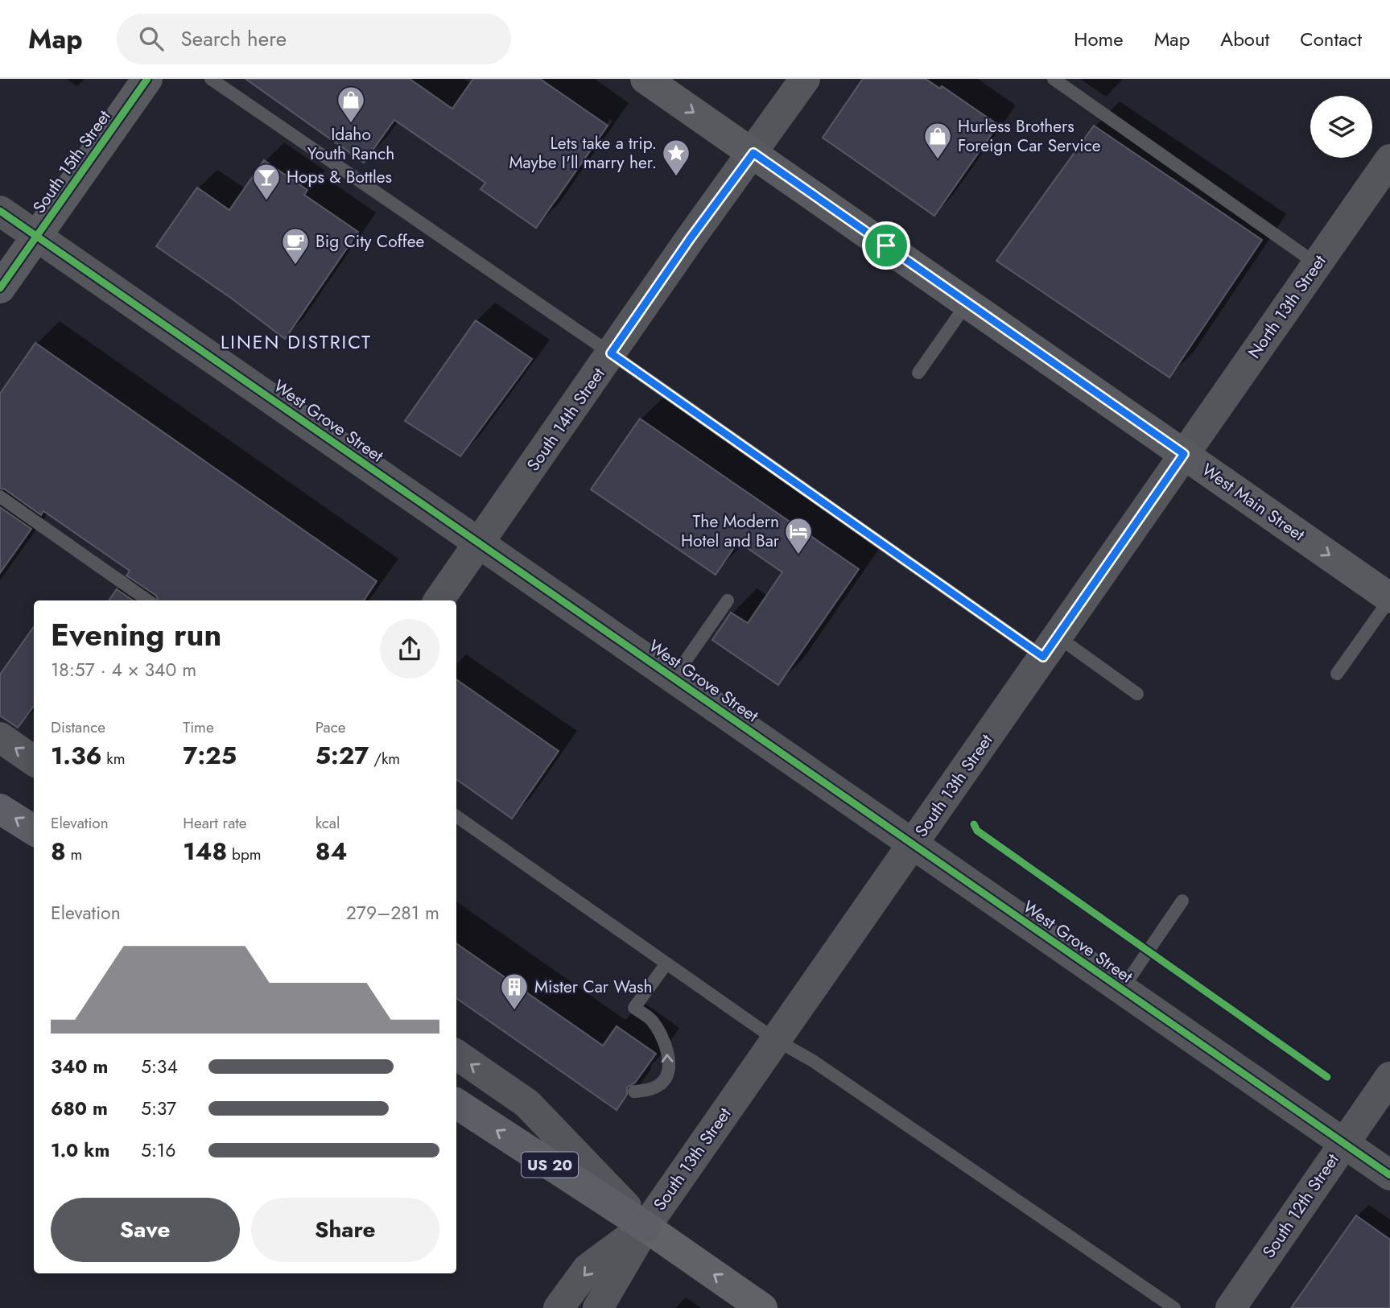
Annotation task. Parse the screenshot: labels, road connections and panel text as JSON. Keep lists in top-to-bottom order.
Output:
{
  "streets": {
    "highway": ["US 20"],
    "main road": ["South 15th Street", "West Main Street"],
    "street": [
      "North 13th Street",
      "South 14th Street",
      "West Grove Street",
      "South 13th Street",
      "South 12th Street"
    ]
  },
  "crossings": [
    ["South 15th Street", "West Grove Street"],
    ["North 13th Street", "West Main Street"],
    ["North 13th Street", "South 13th Street"],
    ["South 14th Street", "West Grove Street"],
    ["South 14th Street", "West Main Street"],
    ["West Grove Street", "South 13th Street"],
    ["West Grove Street", "South 12th Street"],
    ["West Main Street", "South 13th Street"],
    ["South 13th Street", "US 20"]
  ],
  "one_way": ["West Main Street"],
  "districts": ["LINEN DISTRICT"],
  "places": {
    "shop": ["Idaho Youth Ranch", "Hurless Brothers Foreign Car Service"],
    "place": ["Lets take a trip. Maybe I'll marry her."],
    "bar": ["Hops & Bottles"],
    "cafe": ["Big City Coffee"],
    "hotel": ["The Modern Hotel and Bar"],
    "building": ["Mister Car Wash"]
  },
  "page": {
    "header": "Map",
    "search": "Search here",
    "nav": [
      "Home",
      "Map",
      "About",
      "Contact"
    ],
    "heading": ["Evening run", "18:57 · 4 × 340 m"],
    "stats": [
      ["Distance", "1.36 km"],
      ["Time", "7:25"],
      ["Pace", "5:27 /km"],
      ["Elevation", "8 m"],
      ["Heart rate", "148 bpm"],
      ["kcal", "84"]
    ],
    "chart": ["Elevation", "279–281 m"],
    "list": [
      {
        "name": "340 m",
        "note": "5:34"
      },
      {
        "name": "680 m",
        "note": "5:37"
      },
      {
        "name": "1.0 km",
        "note": "5:16"
      }
    ],
    "buttons": ["Save", "Share"]
  }
}
